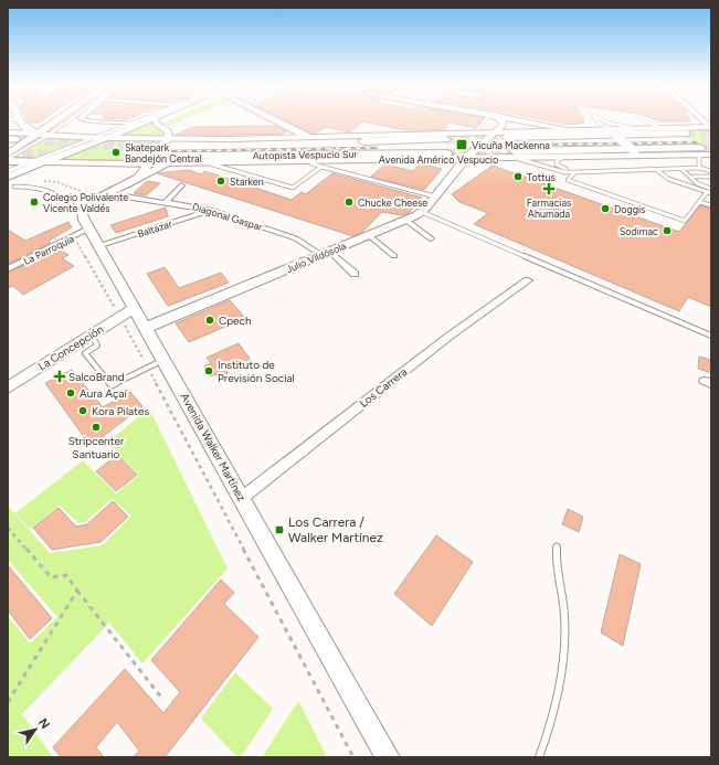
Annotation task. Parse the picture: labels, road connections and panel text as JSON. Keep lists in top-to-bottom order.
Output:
{
  "streets": {
    "highway": ["Autopista Vespucio Sur"],
    "main road": ["Avenida Américo Vespucio"],
    "street": [
      "Diagonal Gaspar",
      "Baltazar",
      "La Parroquia",
      "Julio Vildósola",
      "La Concepción",
      "Los Carrera",
      "Avenida Walker Martínez"
    ]
  },
  "crossings": [
    ["Autopista Vespucio Sur", "Avenida Américo Vespucio"],
    ["Avenida Américo Vespucio", "Julio Vildósola"],
    ["Diagonal Gaspar", "Baltazar"],
    ["Diagonal Gaspar", "Julio Vildósola"],
    ["Baltazar", "Avenida Walker Martínez"],
    ["La Parroquia", "Avenida Walker Martínez"],
    ["Julio Vildósola", "Avenida Walker Martínez"],
    ["La Concepción", "Avenida Walker Martínez"],
    ["Los Carrera", "Avenida Walker Martínez"]
  ],
  "places": {
    "transit": ["Vicuña Mackenna", "Los Carrera / Walker Martínez"],
    "other": [
      "Skatepark Bandejón Central",
      "Tottus",
      "Starken",
      "Colegio Polivalente Vicente Valdés",
      "Chucke Cheese",
      "Doggis",
      "Sodimac",
      "Cpech",
      "Instituto de Previsión Social",
      "Aura Açaí",
      "Kora Pilates",
      "Stripcenter Santuario"
    ],
    "health": ["Farmacias Ahumada", "SalcoBrand"]
  },
  "north": "top right"
}
